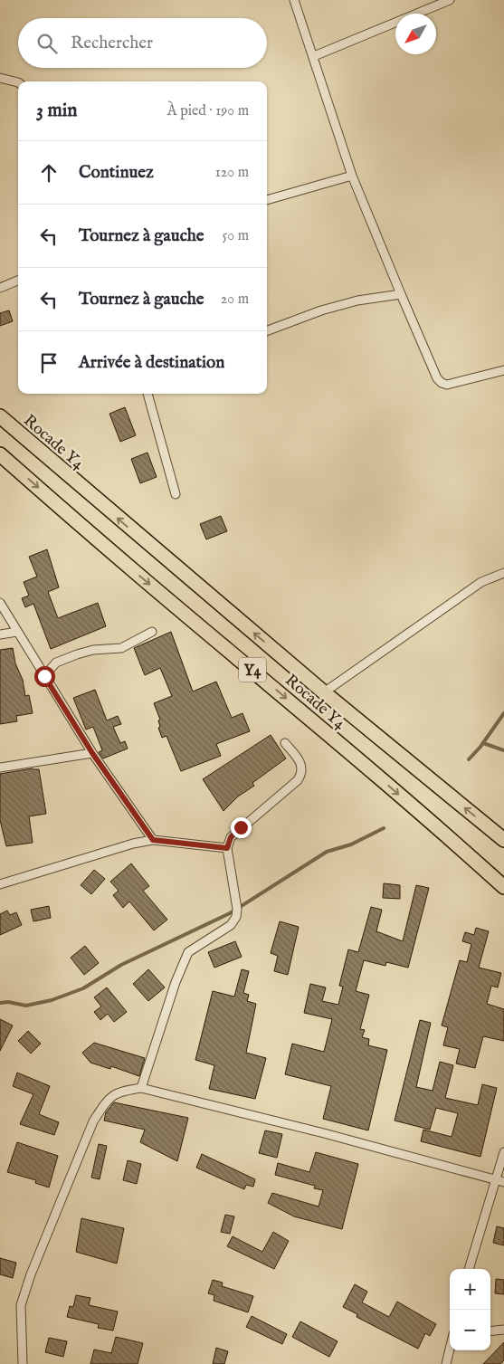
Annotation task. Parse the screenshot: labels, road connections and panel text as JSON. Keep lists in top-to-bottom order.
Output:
{
  "streets": {
    "highway": ["Rocade Y4", "Y4"]
  },
  "north": "bottom left",
  "page": {
    "search": "Rechercher",
    "heading": ["3 min", "À pied · 190 m"],
    "list": [
      ["Continuez", "120 m"],
      ["Tournez à gauche", "50 m"],
      ["Tournez à gauche", "20 m"],
      "Arrivée à destination"
    ],
    "map_buttons": ["+", "−"]
  }
}
